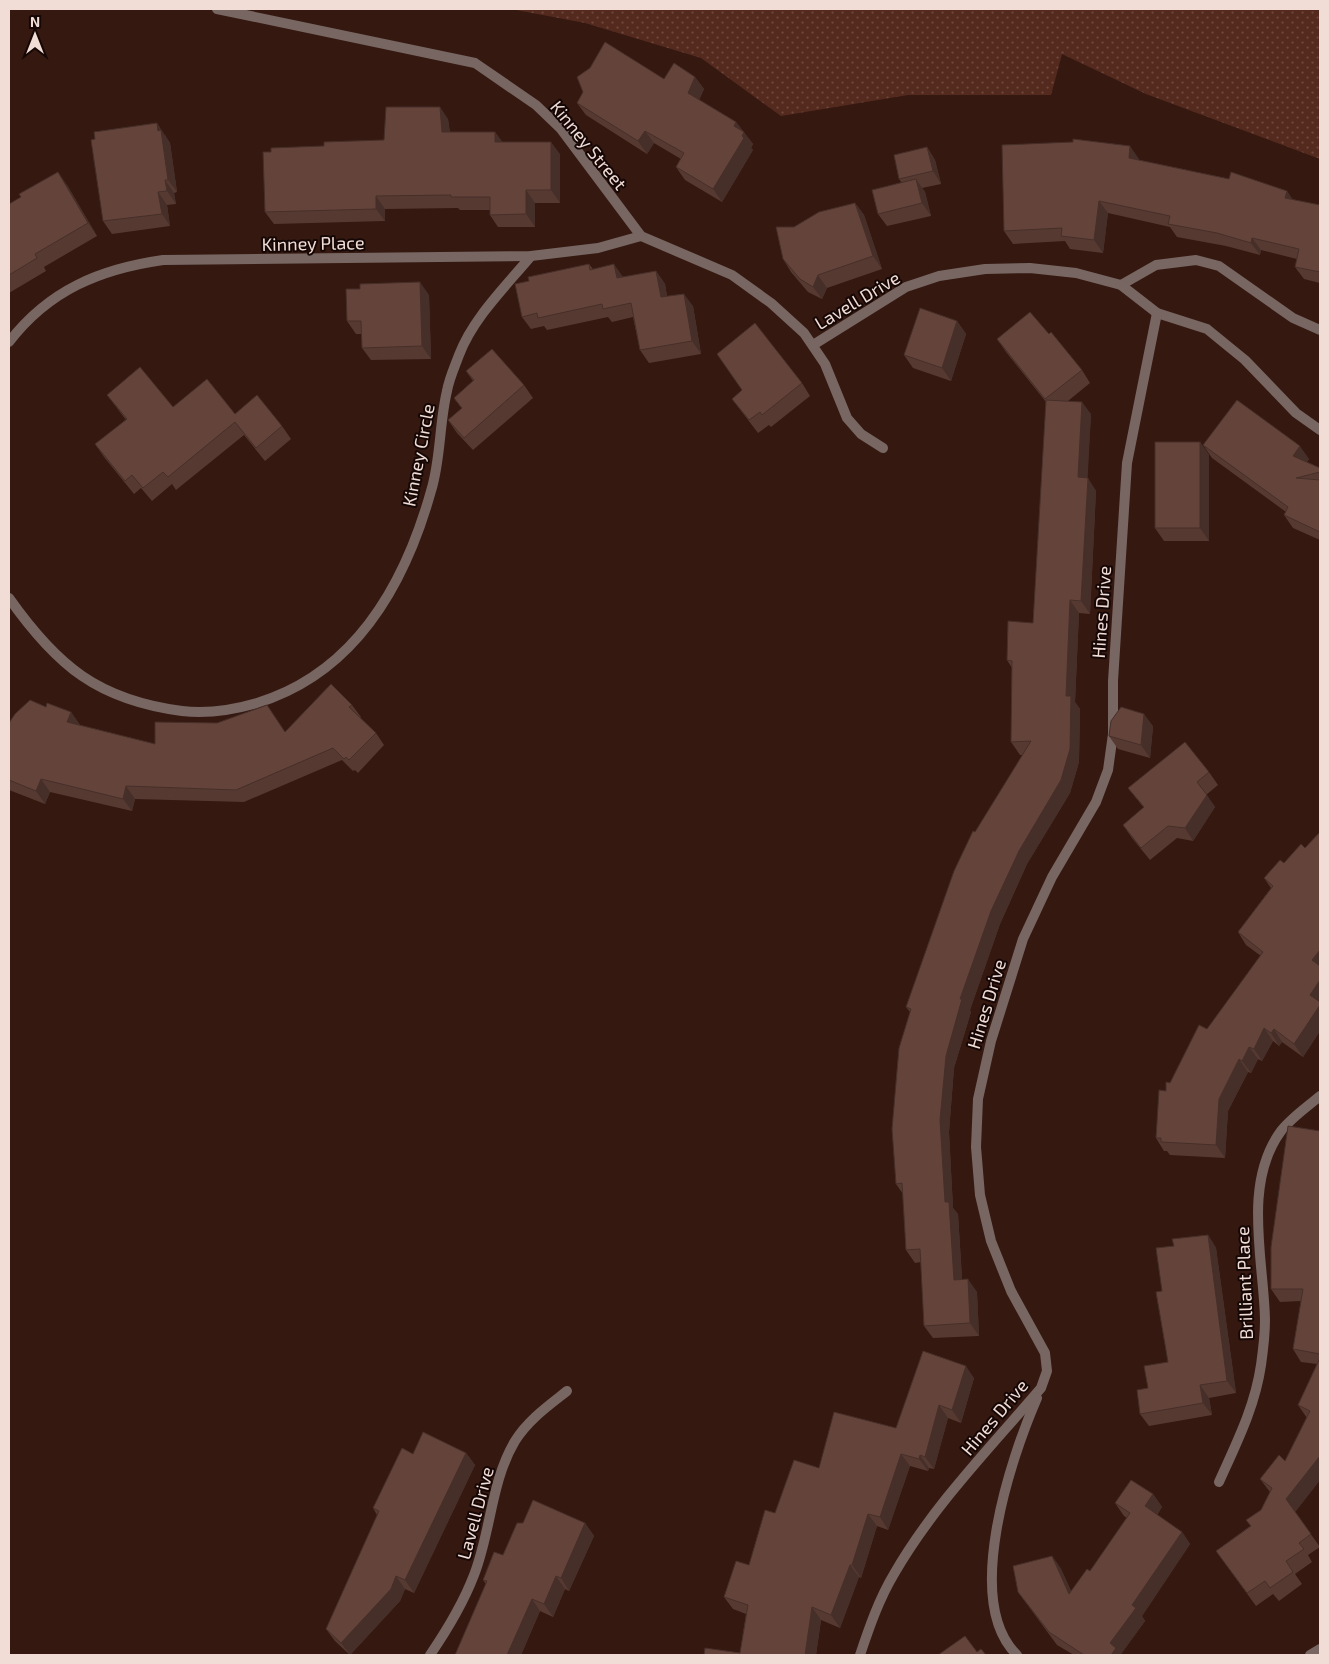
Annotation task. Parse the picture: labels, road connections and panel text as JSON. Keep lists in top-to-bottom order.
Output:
{
  "streets": {
    "street": [
      "Kinney Street",
      "Kinney Place",
      "Lavell Drive",
      "Kinney Circle",
      "Hines Drive",
      "Brilliant Place"
    ]
  },
  "crossings": [
    ["Kinney Street", "Kinney Place"],
    ["Kinney Place", "Kinney Circle"],
    ["Lavell Drive", "Hines Drive"]
  ],
  "north": "top"
}
